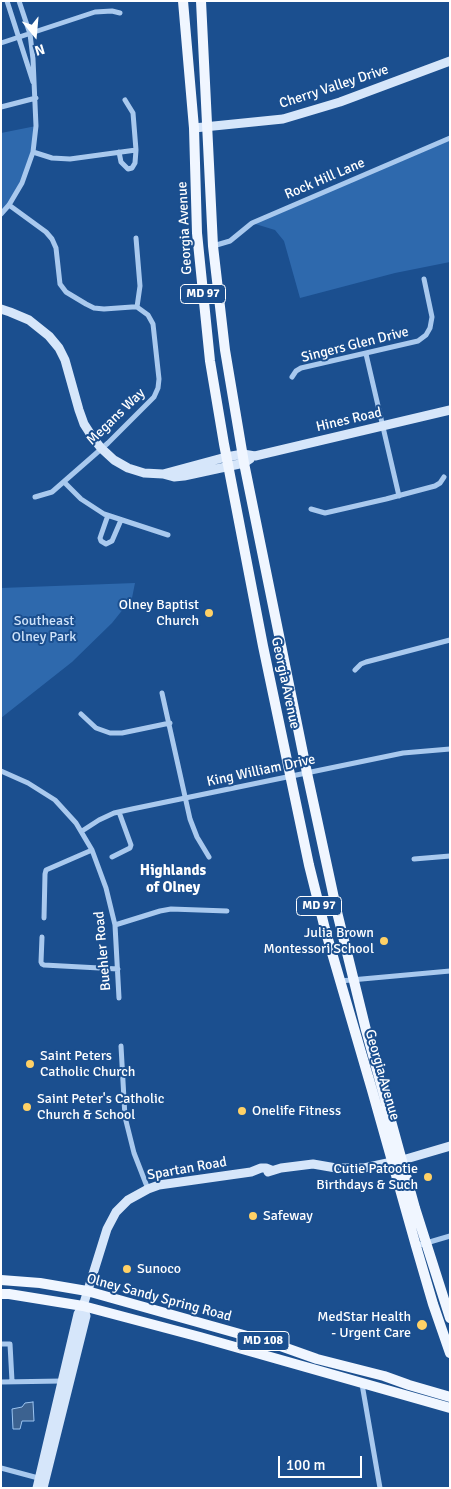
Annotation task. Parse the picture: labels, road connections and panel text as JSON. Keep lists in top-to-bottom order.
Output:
{
  "streets": {
    "main road": [
      "Georgia Avenue",
      "MD 97",
      "Olney Sandy Spring Road",
      "MD 108"
    ],
    "street": [
      "Cherry Valley Drive",
      "Rock Hill Lane",
      "Singers Glen Drive",
      "Megans Way",
      "Hines Road",
      "King William Drive",
      "Buehler Road",
      "Spartan Road"
    ]
  },
  "crossings": [
    ["Cherry Valley Drive", "Georgia Avenue"],
    ["Rock Hill Lane", "Georgia Avenue"],
    ["Georgia Avenue", "Hines Road"],
    ["Georgia Avenue", "King William Drive"],
    ["Georgia Avenue", "Spartan Road"],
    ["King William Drive", "Buehler Road"],
    ["Spartan Road", "Olney Sandy Spring Road"]
  ],
  "districts": ["Highlands of Olney"],
  "parks": ["Southeast Olney Park"],
  "places": [
    "Olney Baptist Church",
    "Julia Brown Montessori School",
    "Saint Peters Catholic Church",
    "Saint Peter's Catholic Church & School",
    "Onelife Fitness",
    "Cutie Patootie Birthdays & Such",
    "Safeway",
    "Sunoco",
    "MedStar Health - Urgent Care"
  ],
  "scale_bar": "100 m",
  "north": "bottom"
}
